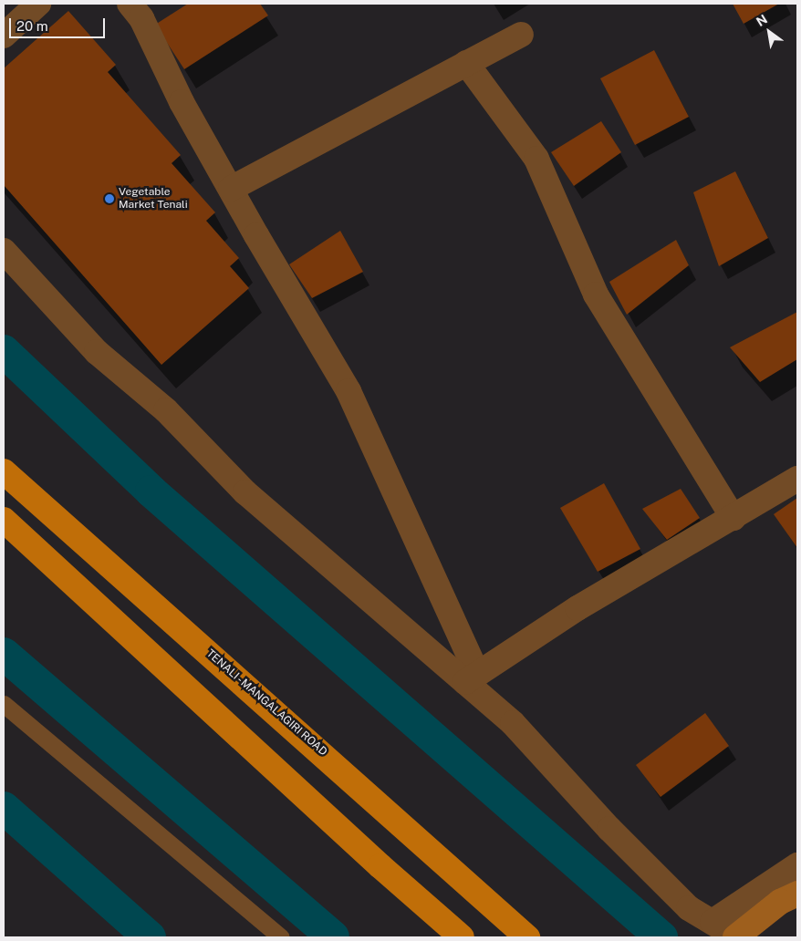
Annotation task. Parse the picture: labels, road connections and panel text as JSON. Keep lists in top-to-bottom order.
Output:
{
  "streets": {
    "main road": ["TENALI - MANGALAGIRI ROAD"]
  },
  "places": ["Vegetable Market Tenali"],
  "scale_bar": "20 m",
  "north": "top left"
}
